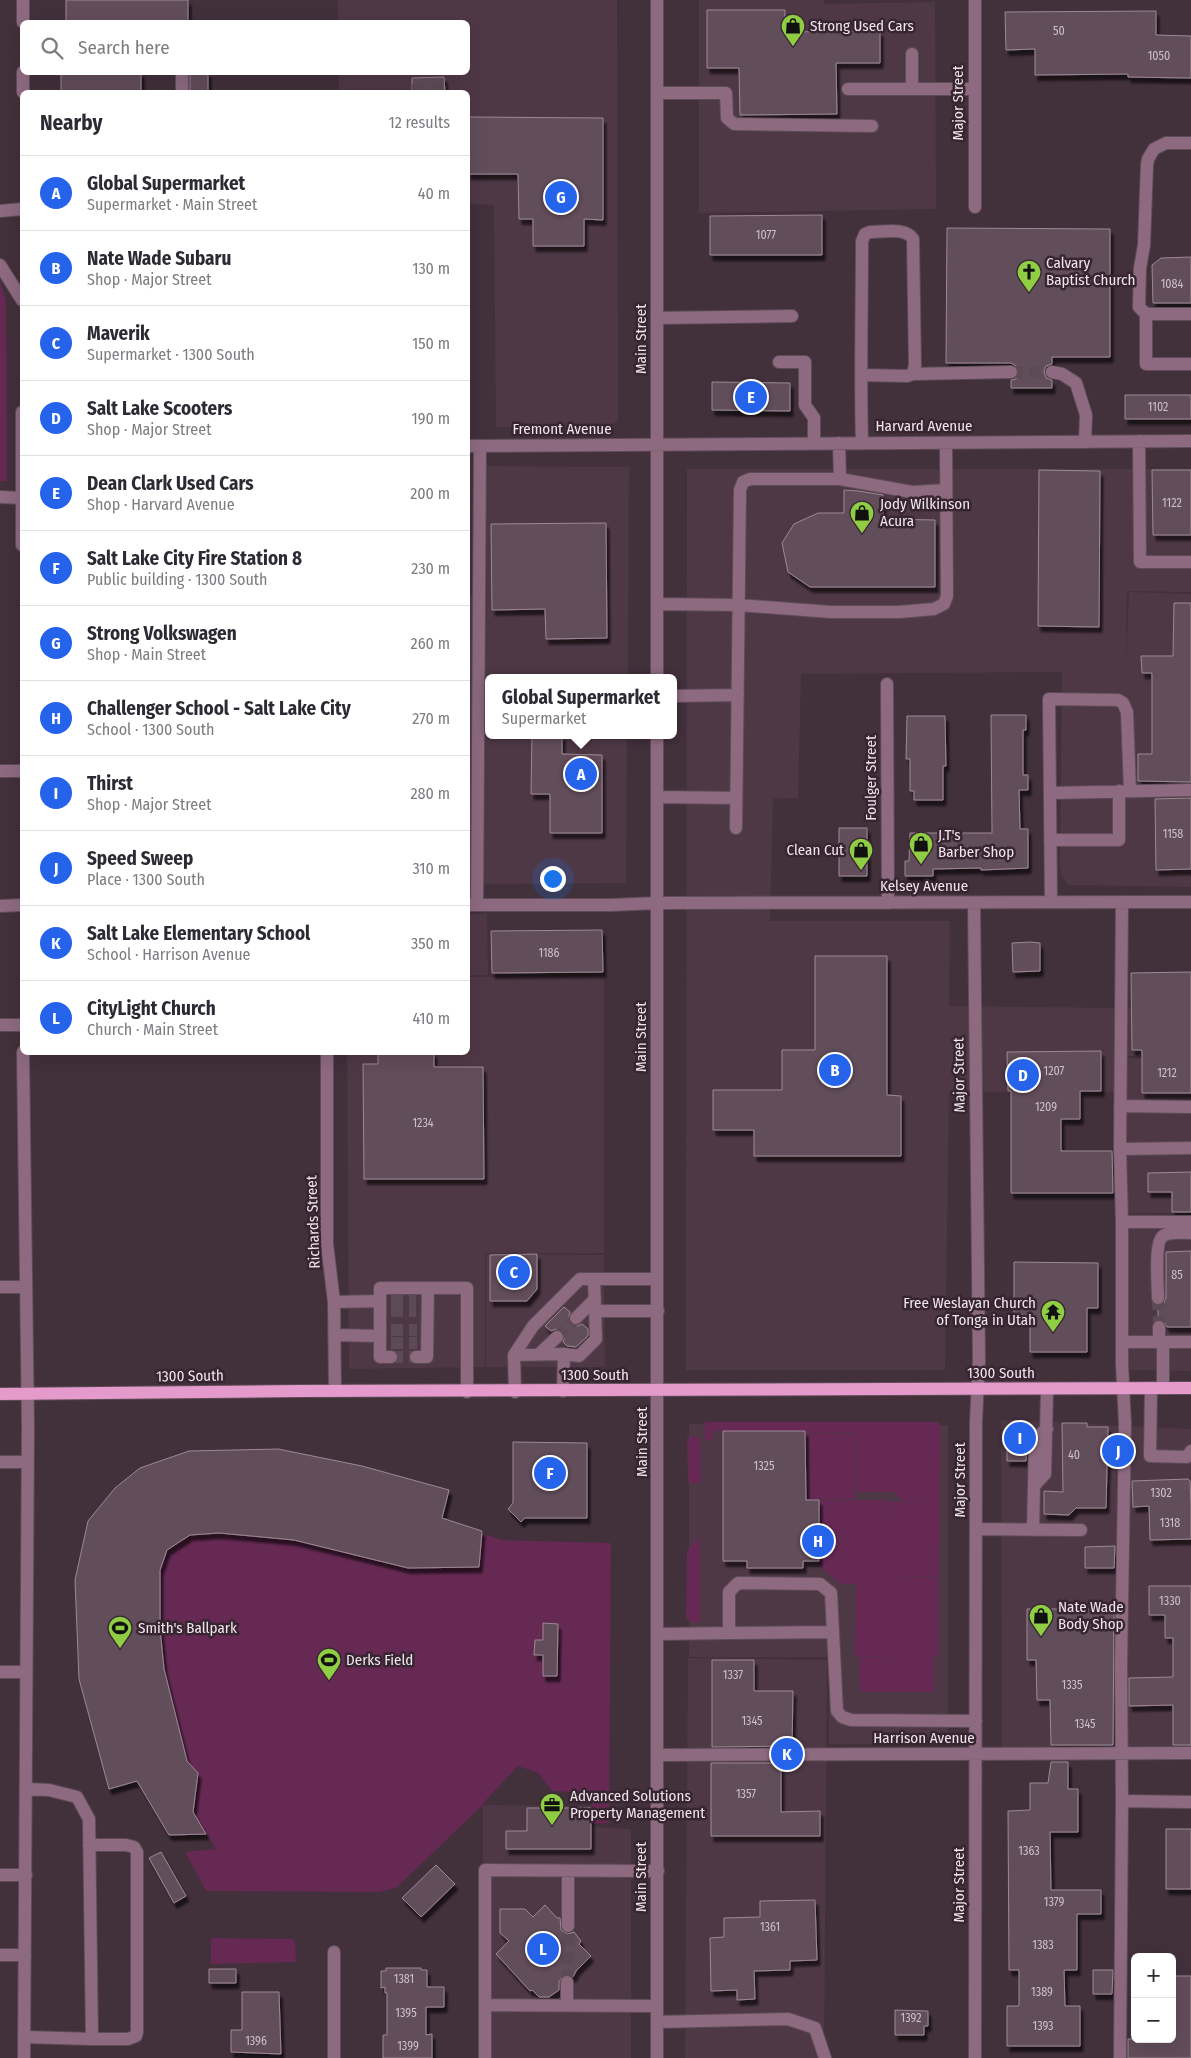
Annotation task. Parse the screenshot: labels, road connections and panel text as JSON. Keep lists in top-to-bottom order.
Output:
{
  "streets": {
    "main road": ["1300 South"],
    "street": [
      "Major Street",
      "Main Street",
      "Harvard Avenue",
      "Fremont Avenue",
      "Foulger Street",
      "Kelsey Avenue",
      "Richards Street",
      "Harrison Avenue"
    ]
  },
  "crossings": [
    ["Major Street", "Kelsey Avenue"],
    ["Major Street", "1300 South"],
    ["Major Street", "Harrison Avenue"],
    ["Main Street", "Harvard Avenue"],
    ["Main Street", "Fremont Avenue"],
    ["Main Street", "Kelsey Avenue"],
    ["Main Street", "1300 South"],
    ["Main Street", "Harrison Avenue"],
    ["Harvard Avenue", "Fremont Avenue"],
    ["Foulger Street", "Kelsey Avenue"],
    ["Richards Street", "1300 South"]
  ],
  "places": {
    "shop": [
      "Strong Used Cars",
      "Jody Wilkinson Acura",
      "J.T's Barber Shop",
      "Clean Cut",
      "Nate Wade Body Shop"
    ],
    "church": ["Calvary Baptist Church"],
    "temple": ["Free Weslayan Church of Tonga in Utah"],
    "sports": ["Smith's Ballpark", "Derks Field"],
    "office": ["Advanced Solutions Property Management"]
  },
  "house_numbers": [
    "50",
    "1050",
    "1077",
    "1084",
    "1102",
    "1122",
    "1158",
    "1186",
    "1207",
    "1212",
    "1209",
    "1234",
    "85",
    "40",
    "1325",
    "1302",
    "1318",
    "1330",
    "1337",
    "1335",
    "1345",
    "1345",
    "1357",
    "1363",
    "1379",
    "1361",
    "1383",
    "1381",
    "1389",
    "1395",
    "1392",
    "1393",
    "1396",
    "1399"
  ],
  "page": {
    "search": "Search here",
    "heading": ["Nearby", "12 results"],
    "list": [
      {
        "mark": "A",
        "name": "Global Supermarket",
        "note": "Supermarket · Main Street",
        "value": "40 m"
      },
      {
        "mark": "B",
        "name": "Nate Wade Subaru",
        "note": "Shop · Major Street",
        "value": "130 m"
      },
      {
        "mark": "C",
        "name": "Maverik",
        "note": "Supermarket · 1300 South",
        "value": "150 m"
      },
      {
        "mark": "D",
        "name": "Salt Lake Scooters",
        "note": "Shop · Major Street",
        "value": "190 m"
      },
      {
        "mark": "E",
        "name": "Dean Clark Used Cars",
        "note": "Shop · Harvard Avenue",
        "value": "200 m"
      },
      {
        "mark": "F",
        "name": "Salt Lake City Fire Station 8",
        "note": "Public building · 1300 South",
        "value": "230 m"
      },
      {
        "mark": "G",
        "name": "Strong Volkswagen",
        "note": "Shop · Main Street",
        "value": "260 m"
      },
      {
        "mark": "H",
        "name": "Challenger School - Salt Lake City",
        "note": "School · 1300 South",
        "value": "270 m"
      },
      {
        "mark": "I",
        "name": "Thirst",
        "note": "Shop · Major Street",
        "value": "280 m"
      },
      {
        "mark": "J",
        "name": "Speed Sweep",
        "note": "Place · 1300 South",
        "value": "310 m"
      },
      {
        "mark": "K",
        "name": "Salt Lake Elementary School",
        "note": "School · Harrison Avenue",
        "value": "350 m"
      },
      {
        "mark": "L",
        "name": "CityLight Church",
        "note": "Church · Main Street",
        "value": "410 m"
      }
    ],
    "pins": [
      "G",
      "E",
      "A",
      "B",
      "D",
      "C",
      "I",
      "J",
      "F",
      "H",
      "K",
      "L"
    ],
    "popup": ["Global Supermarket", "Supermarket"],
    "map_buttons": ["+", "−"]
  }
}
